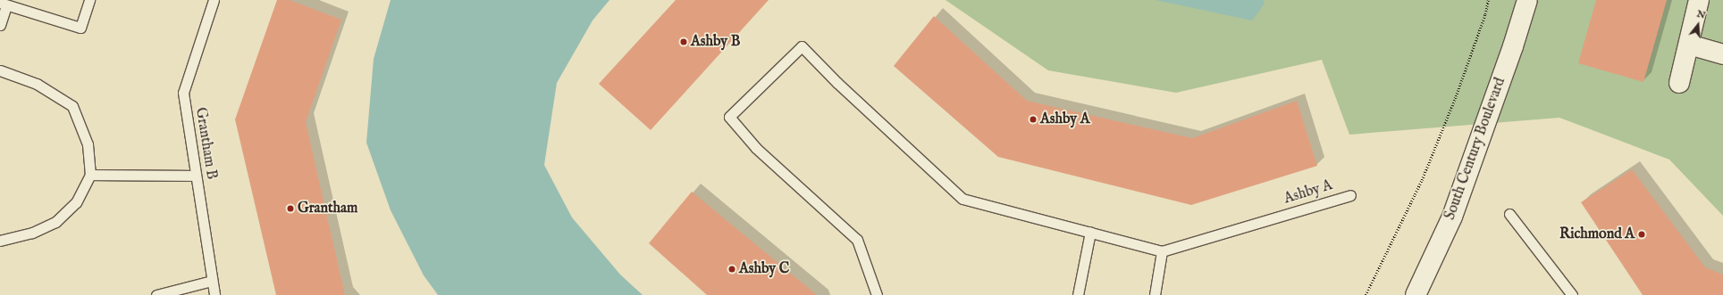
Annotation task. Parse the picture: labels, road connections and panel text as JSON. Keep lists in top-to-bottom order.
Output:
{
  "streets": {
    "street": ["South Century Boulevard"],
    "lane": ["Grantham B", "Ashby A"]
  },
  "places": [
    "Ashby B",
    "Ashby A",
    "Grantham",
    "Richmond A",
    "Ashby C"
  ],
  "north": "top"
}
